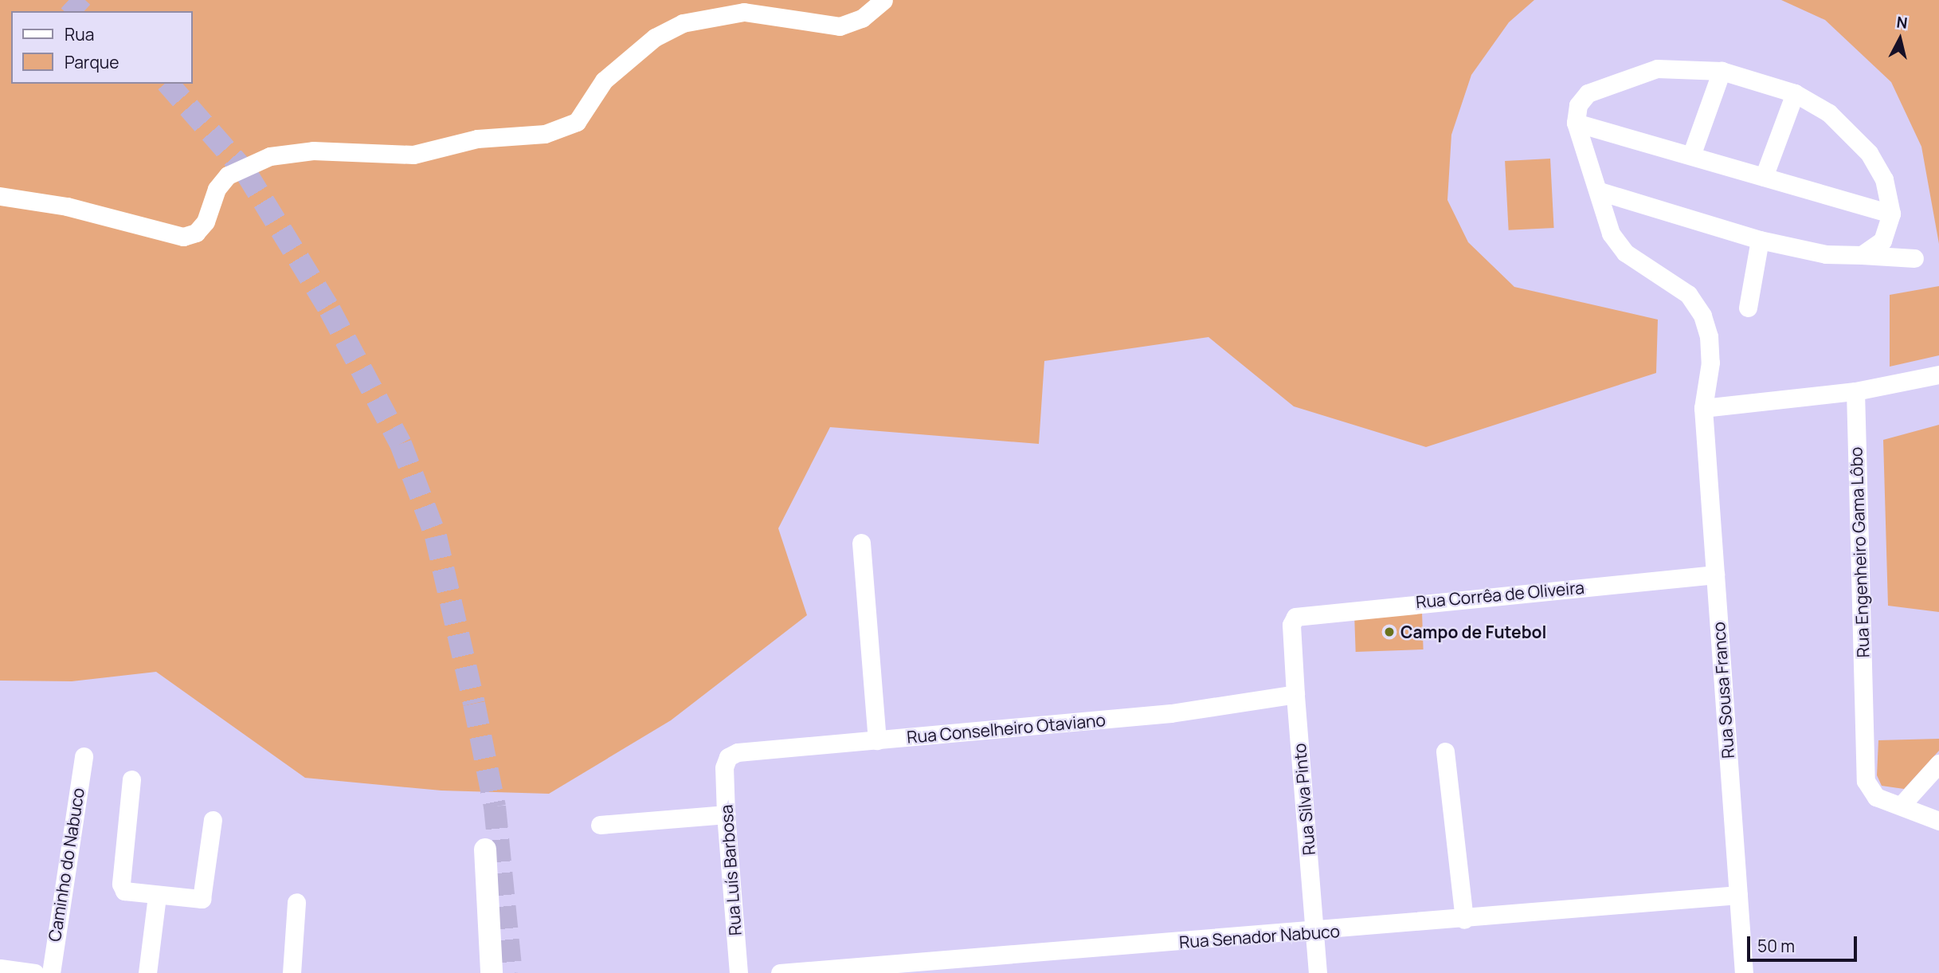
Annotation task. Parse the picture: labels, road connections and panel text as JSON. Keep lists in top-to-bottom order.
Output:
{
  "streets": {
    "street": [
      "Rua Engenheiro Gama Lôbo",
      "Rua Corrêa de Oliveira",
      "Rua Sousa Franco",
      "Rua Conselheiro Otaviano",
      "Rua Silva Pinto",
      "Caminho do Nabuco",
      "Rua Luís Barbosa",
      "Rua Senador Nabuco"
    ]
  },
  "crossings": [
    ["Rua Corrêa de Oliveira", "Rua Sousa Franco"],
    ["Rua Corrêa de Oliveira", "Rua Silva Pinto"],
    ["Rua Sousa Franco", "Rua Senador Nabuco"],
    ["Rua Conselheiro Otaviano", "Rua Silva Pinto"],
    ["Rua Conselheiro Otaviano", "Rua Luís Barbosa"],
    ["Rua Silva Pinto", "Rua Senador Nabuco"]
  ],
  "places": ["Campo de Futebol"],
  "legend": ["Rua", "Parque"],
  "scale_bar": "50 m",
  "north": "top"
}
